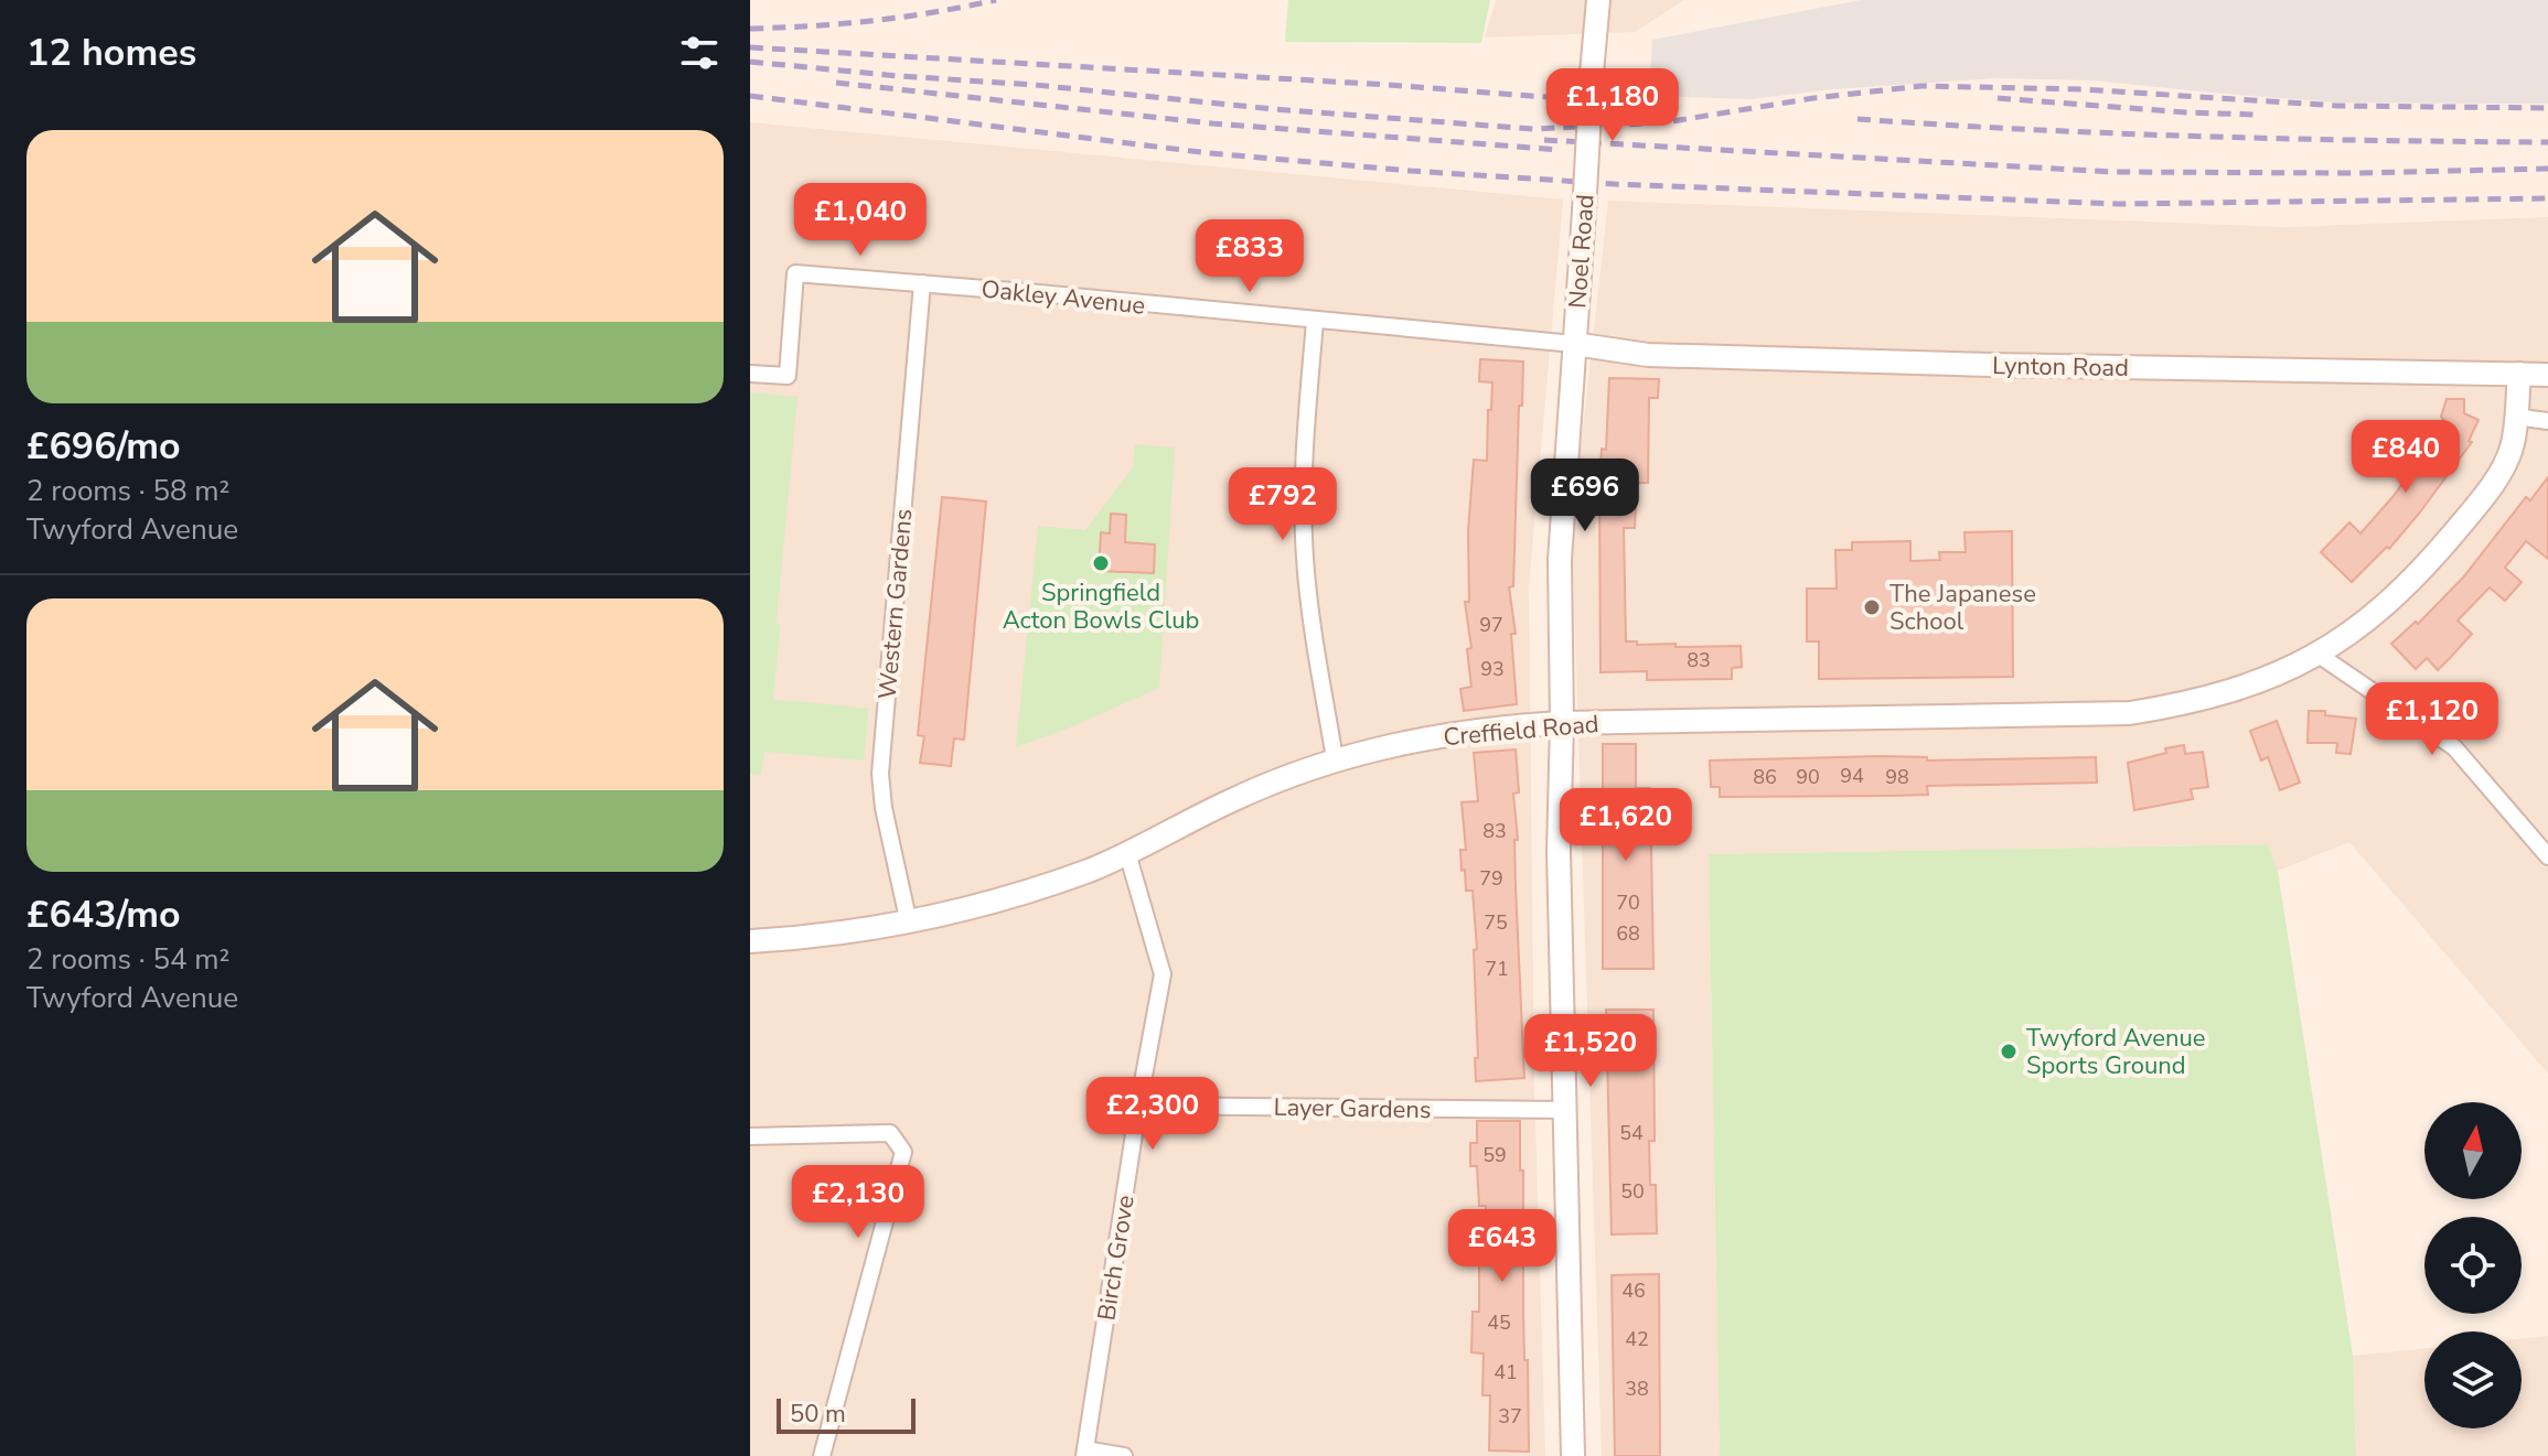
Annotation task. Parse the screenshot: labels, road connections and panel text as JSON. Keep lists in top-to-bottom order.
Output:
{
  "streets": {
    "street": [
      "Noel Road",
      "Oakley Avenue",
      "Lynton Road",
      "Western Gardens",
      "Creffield Road",
      "Layer Gardens",
      "Birch Grove"
    ]
  },
  "crossings": [
    ["Noel Road", "Oakley Avenue"],
    ["Noel Road", "Lynton Road"],
    ["Noel Road", "Creffield Road"],
    ["Noel Road", "Layer Gardens"],
    ["Oakley Avenue", "Lynton Road"],
    ["Oakley Avenue", "Western Gardens"],
    ["Lynton Road", "Creffield Road"],
    ["Western Gardens", "Creffield Road"],
    ["Creffield Road", "Birch Grove"],
    ["Layer Gardens", "Birch Grove"]
  ],
  "places": ["Springfield Acton Bowls Club", "The Japanese School", "Twyford Avenue Sports Ground"],
  "house_numbers": [
    "97",
    "83",
    "93",
    "94",
    "86",
    "90",
    "98",
    "83",
    "79",
    "70",
    "75",
    "68",
    "71",
    "54",
    "59",
    "50",
    "46",
    "45",
    "42",
    "41",
    "38",
    "37"
  ],
  "scale_bar": "50 m",
  "north": "top",
  "page": {
    "heading": "12 homes",
    "price": [
      "£1,180",
      "£1,040",
      "£833",
      "£840",
      "£696",
      "£792",
      "£1,120",
      "£1,620",
      "£1,520",
      "£2,300",
      "£2,130",
      "£643"
    ],
    "list": [
      {
        "name": "£696/mo",
        "note": "2 rooms · 58 m² · Twyford Avenue"
      },
      {
        "name": "£643/mo",
        "note": "2 rooms · 54 m² · Twyford Avenue"
      }
    ],
    "scale": "50 m"
  }
}
